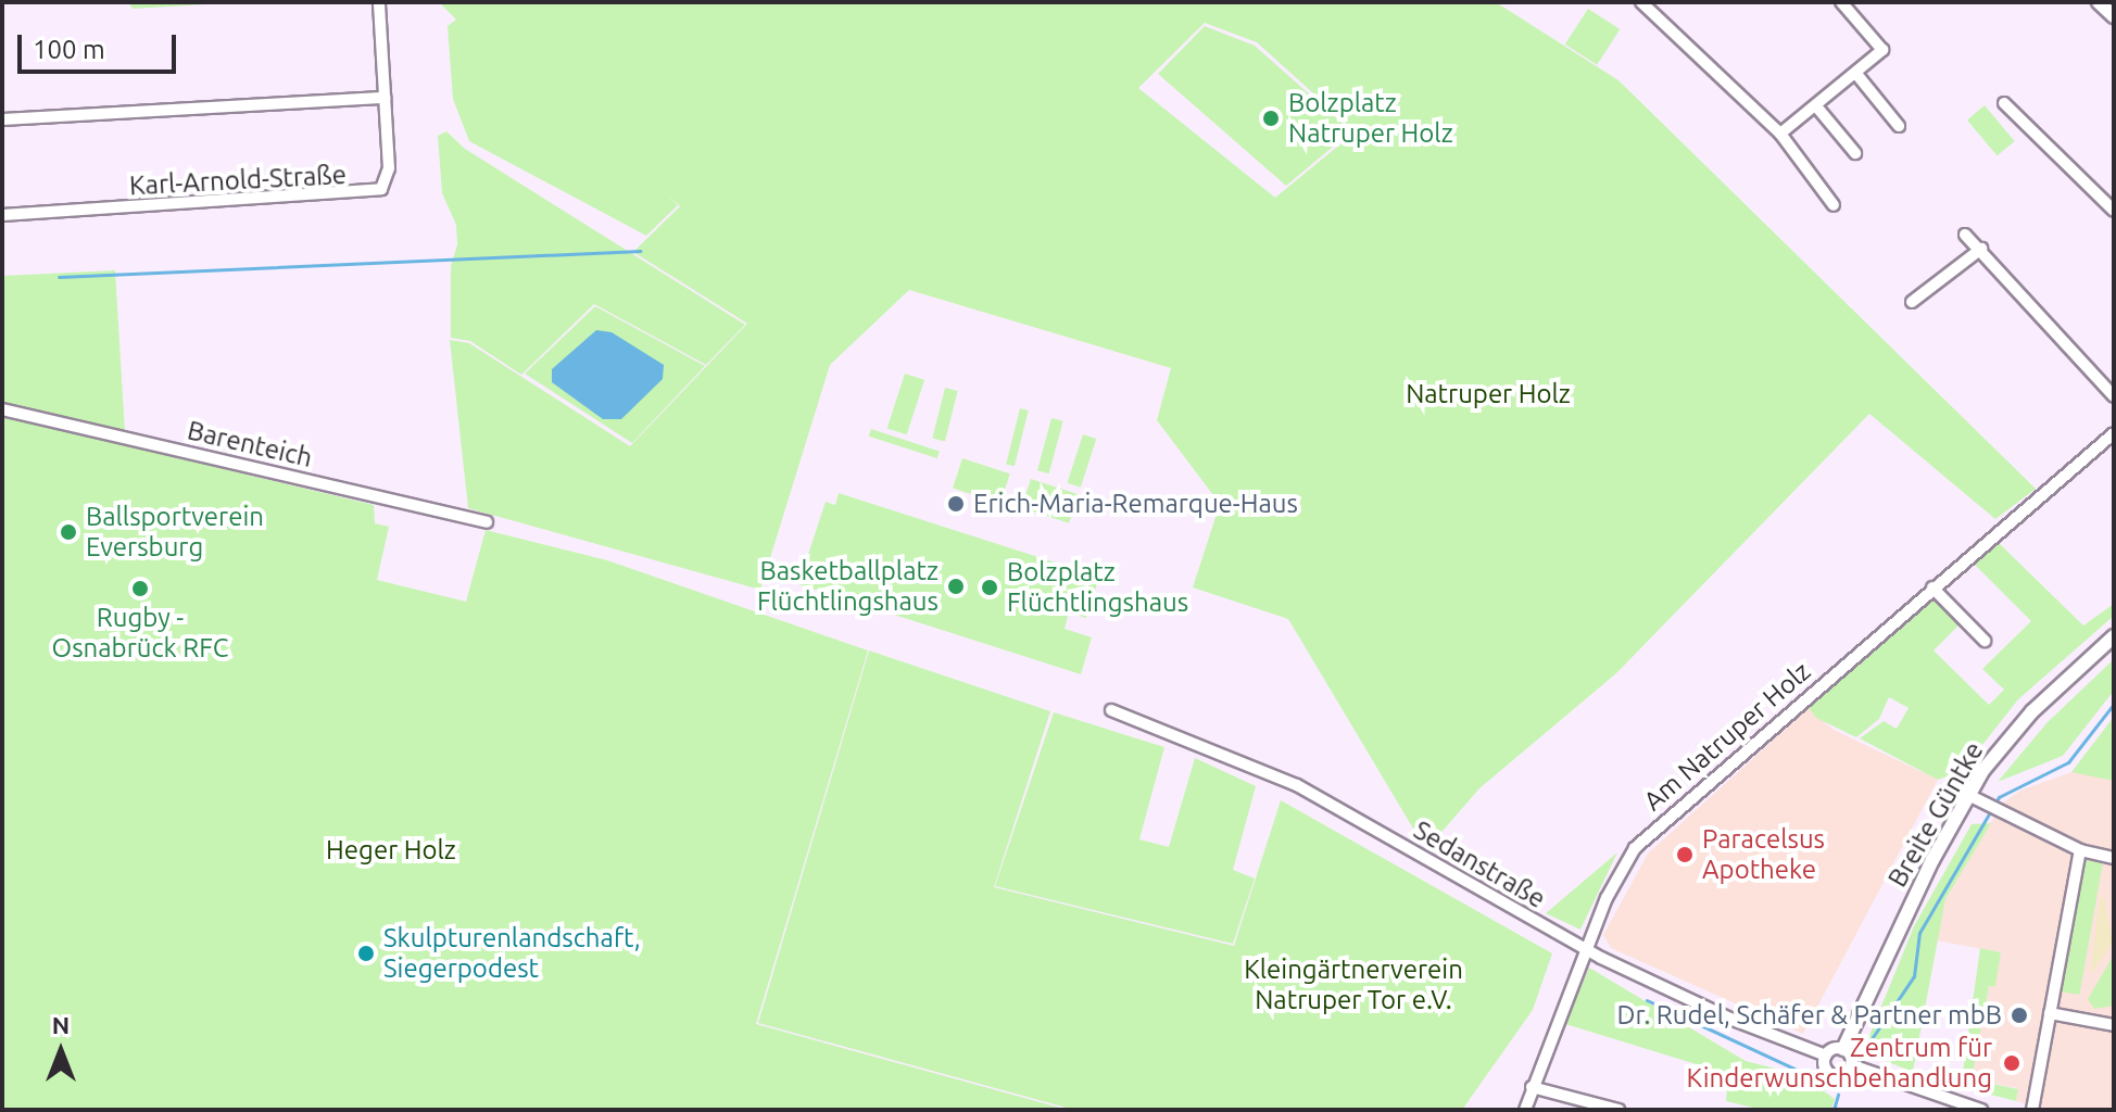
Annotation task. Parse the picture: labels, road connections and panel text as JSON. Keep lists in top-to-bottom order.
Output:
{
  "streets": {
    "street": [
      "Karl-Arnold-Straße",
      "Barenteich",
      "Am Natruper Holz",
      "Breite Güntke",
      "Sedanstraße"
    ]
  },
  "crossings": [
    ["Am Natruper Holz", "Sedanstraße"],
    ["Breite Güntke", "Sedanstraße"]
  ],
  "parks": ["Natruper Holz", "Heger Holz", "Kleingärtnerverein Natruper Tor e.V."],
  "places": [
    "Bolzplatz Natruper Holz",
    "Erich-Maria-Remarque-Haus",
    "Ballsportverein Eversburg",
    "Basketballplatz Flüchtlingshaus",
    "Bolzplatz Flüchtlingshaus",
    "Rugby - Osnabrück RFC",
    "Paracelsus Apotheke",
    "Skulpturenlandschaft, Siegerpodest",
    "Dr. Rudel, Schäfer & Partner mbB",
    "Zentrum für Kinderwunschbehandlung"
  ],
  "scale_bar": "100 m",
  "north": "top"
}
